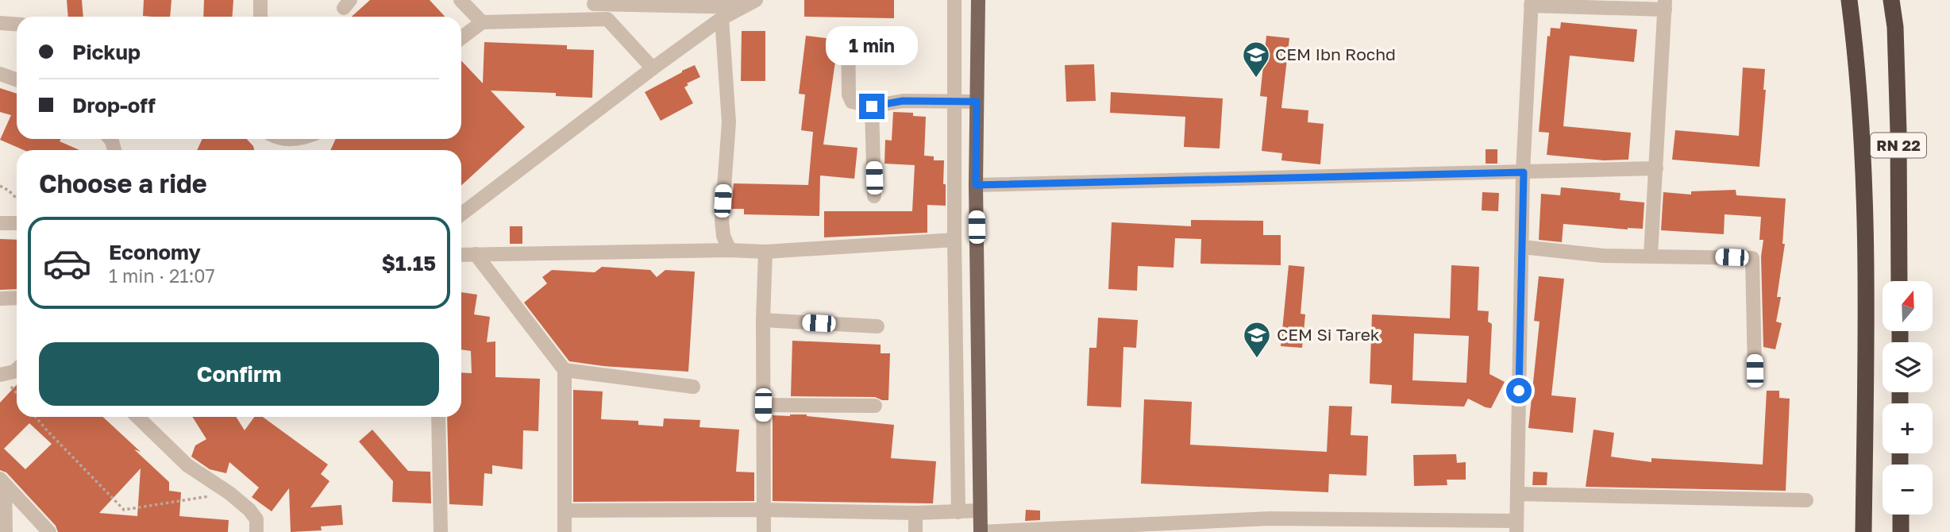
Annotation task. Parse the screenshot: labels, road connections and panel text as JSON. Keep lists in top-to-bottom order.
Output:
{
  "streets": {
    "highway": ["RN 22"]
  },
  "places": {
    "school or university": ["CEM Ibn Rochd", "CEM Si Tarek"]
  },
  "north": "top",
  "page": {
    "banner": ["Pickup", "Drop-off"],
    "bubble": "1 min",
    "heading": "Choose a ride",
    "list": [
      {
        "name": "Economy",
        "note": "1 min · 21:07",
        "value": "$1.15"
      }
    ],
    "map_buttons": ["+", "−"],
    "buttons": "Confirm"
  }
}
